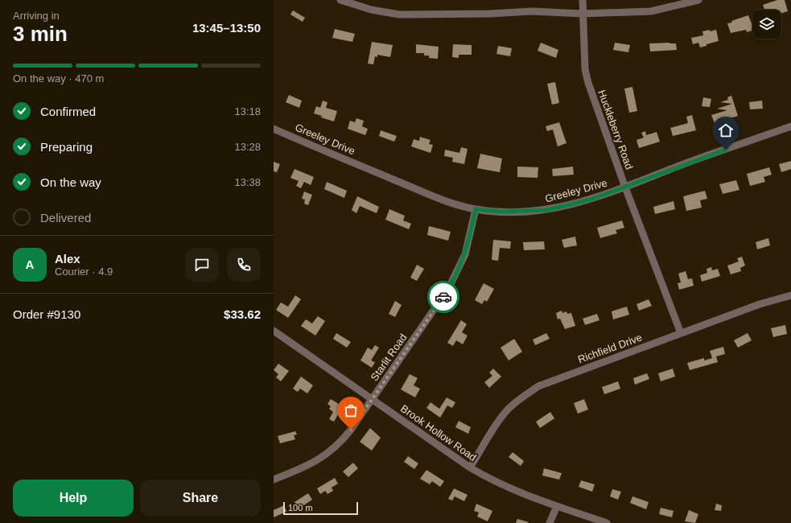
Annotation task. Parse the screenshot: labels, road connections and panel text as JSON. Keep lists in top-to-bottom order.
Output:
{
  "streets": {
    "street": [
      "Huckleberry Road",
      "Greeley Drive",
      "Richfield Drive",
      "Starlit Road",
      "Brook Hollow Road"
    ]
  },
  "crossings": [
    ["Huckleberry Road", "Greeley Drive"],
    ["Huckleberry Road", "Richfield Drive"],
    ["Greeley Drive", "Starlit Road"],
    ["Richfield Drive", "Brook Hollow Road"],
    ["Starlit Road", "Brook Hollow Road"]
  ],
  "scale_bar": "100 m",
  "page": {
    "heading": ["3 min", "Arriving in", "13:45–13:50"],
    "panel": [
      "Alex",
      "Courier · 4.9",
      "Order #9130",
      "$33.62"
    ],
    "bar": "On the way · 470 m",
    "list": [
      ["Confirmed", "13:18"],
      ["Preparing", "13:28"],
      ["On the way", "13:38"],
      "Delivered"
    ],
    "round": "A",
    "buttons": ["Help", "Share"],
    "scale": "100 m"
  }
}
